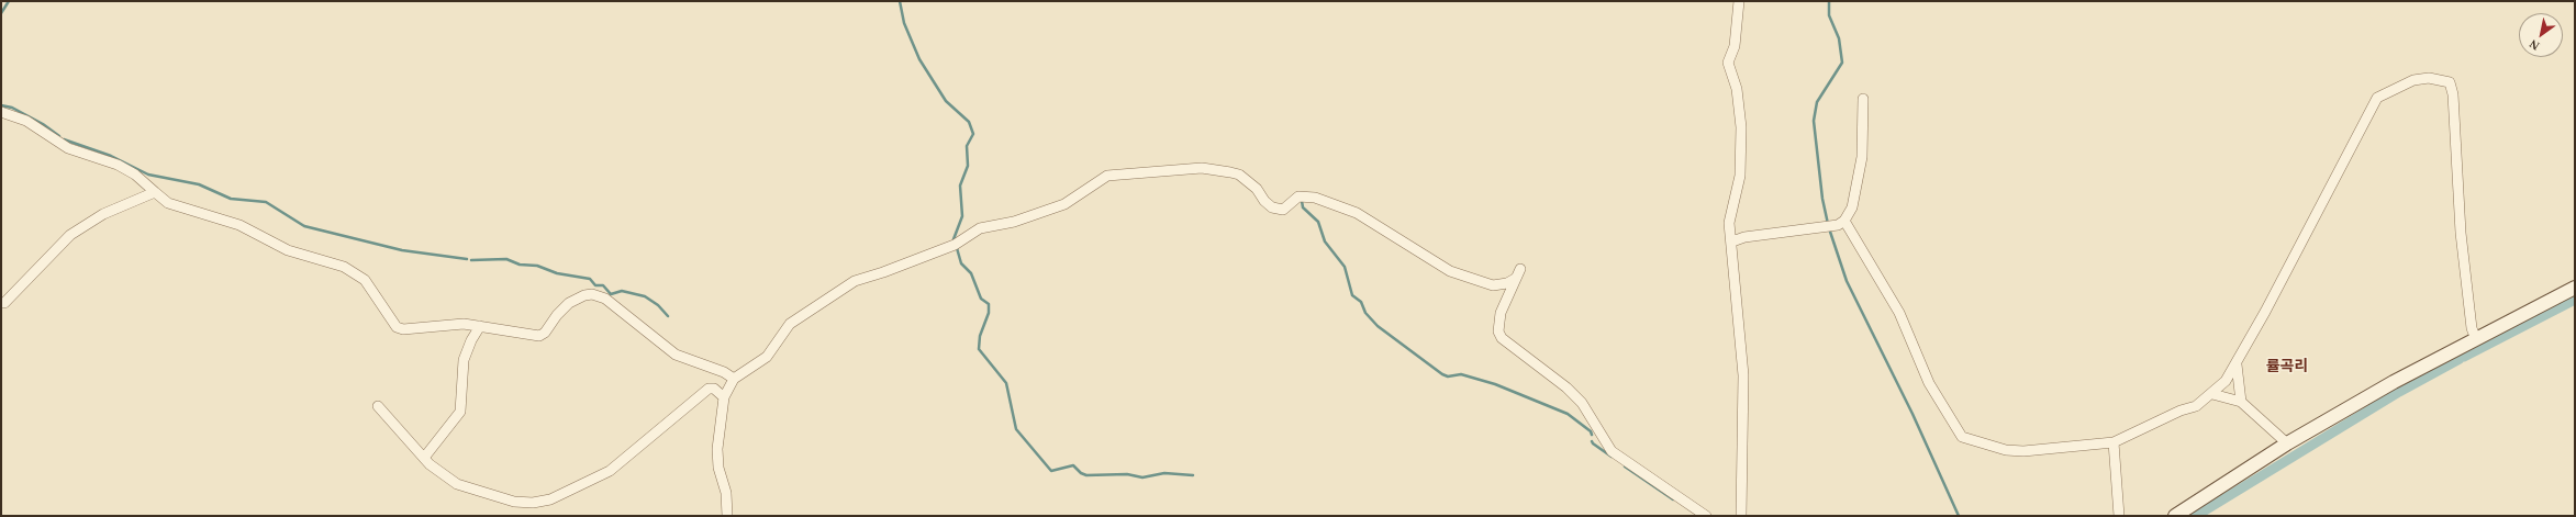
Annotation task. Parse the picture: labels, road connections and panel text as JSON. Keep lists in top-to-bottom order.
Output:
{
  "districts": ["률곡리"],
  "north": "bottom left"
}
